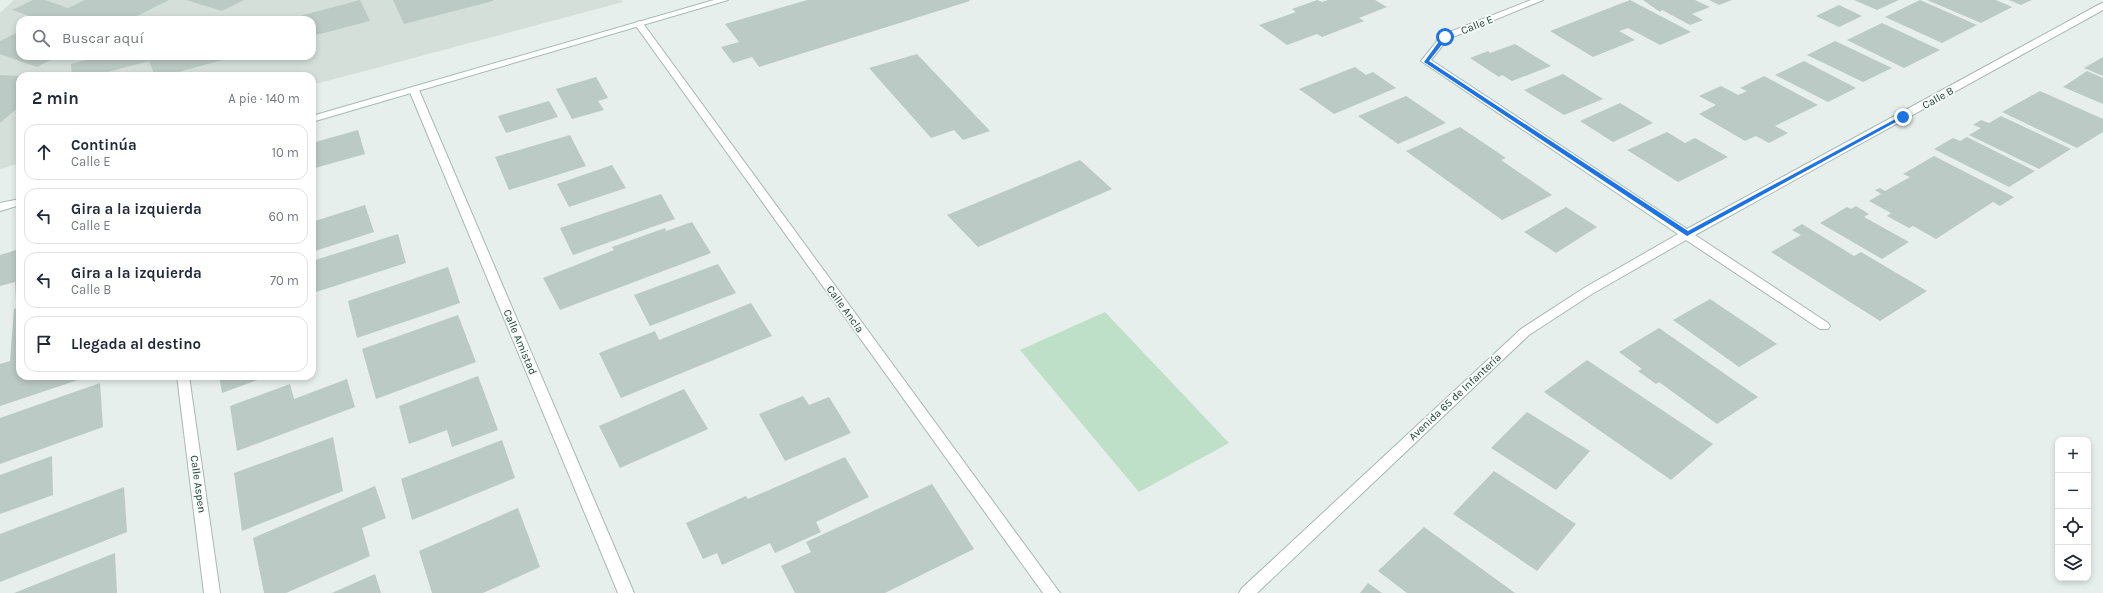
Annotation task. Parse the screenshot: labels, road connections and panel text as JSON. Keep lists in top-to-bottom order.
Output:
{
  "streets": {
    "street": [
      "Calle E",
      "Calle B",
      "Calle Ancla",
      "Calle Amistad",
      "Avenida 65 de Infantería",
      "Calle Aspen"
    ]
  },
  "crossings": [
    ["Calle E", "Calle B"],
    ["Calle E", "Avenida 65 de Infantería"],
    ["Calle B", "Avenida 65 de Infantería"]
  ],
  "page": {
    "search": "Buscar aquí",
    "heading": ["2 min", "A pie · 140 m"],
    "list": [
      ["Continúa", "Calle E", "10 m"],
      ["Gira a la izquierda", "Calle E", "60 m"],
      ["Gira a la izquierda", "Calle B", "70 m"],
      "Llegada al destino"
    ],
    "map_buttons": ["+", "−"]
  }
}
